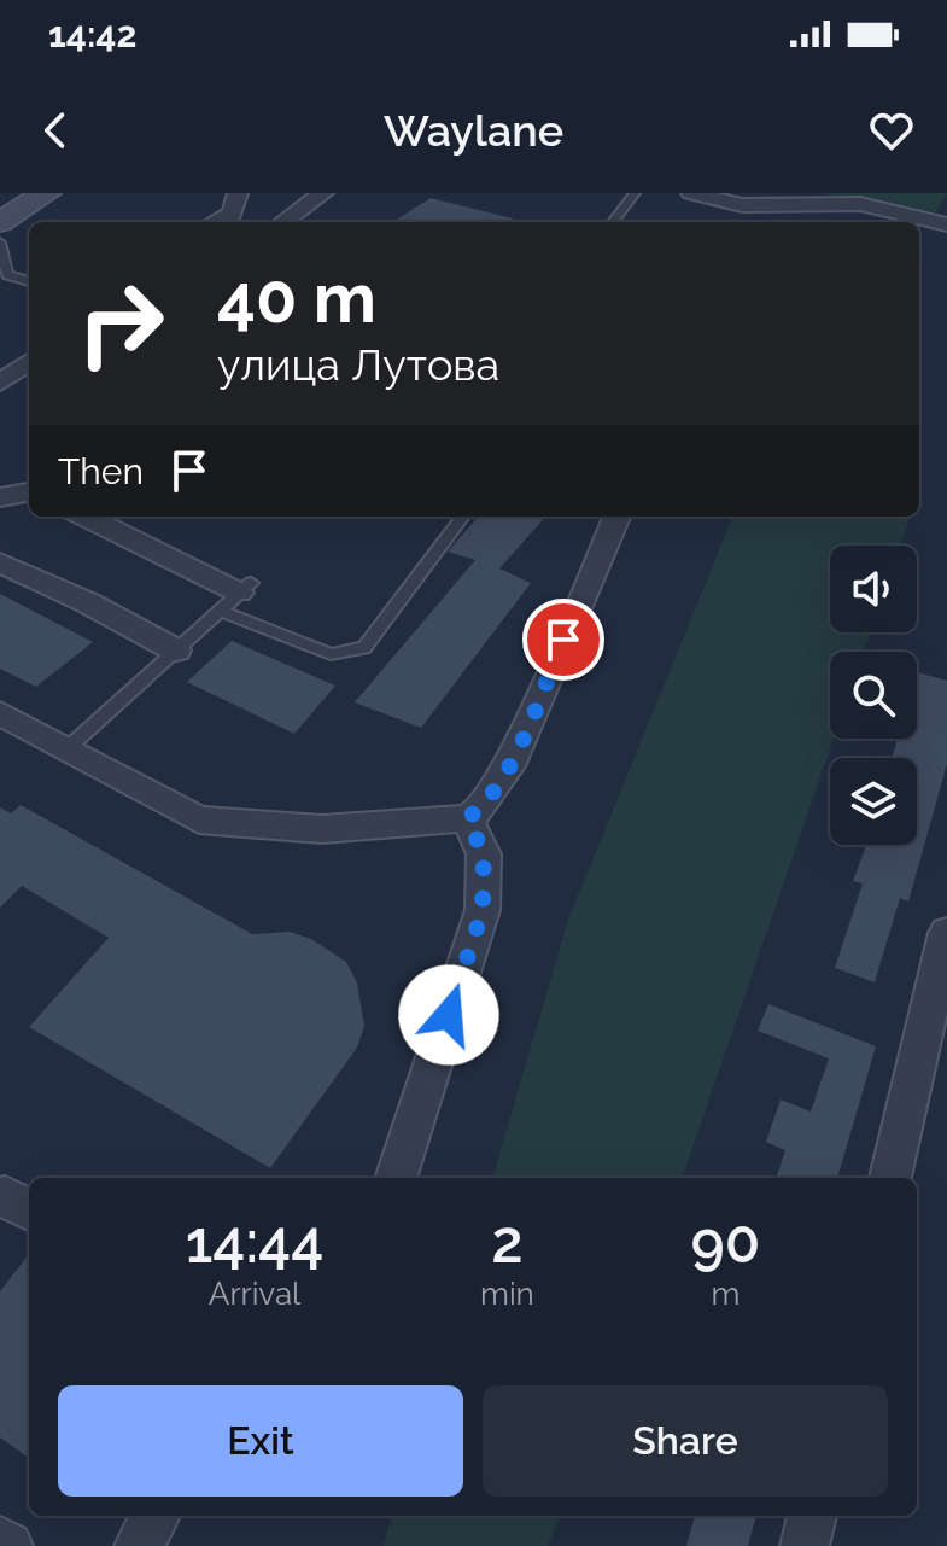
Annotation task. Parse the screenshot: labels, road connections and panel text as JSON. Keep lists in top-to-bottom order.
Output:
{
  "page": {
    "status": "14:42",
    "header": "Waylane",
    "turn": ["40 m", "улица Лутова"],
    "then": "Then",
    "eta": [
      "14:44",
      "Arrival",
      "2",
      "min",
      "90",
      "m"
    ],
    "buttons": ["Exit", "Share"]
  }
}
